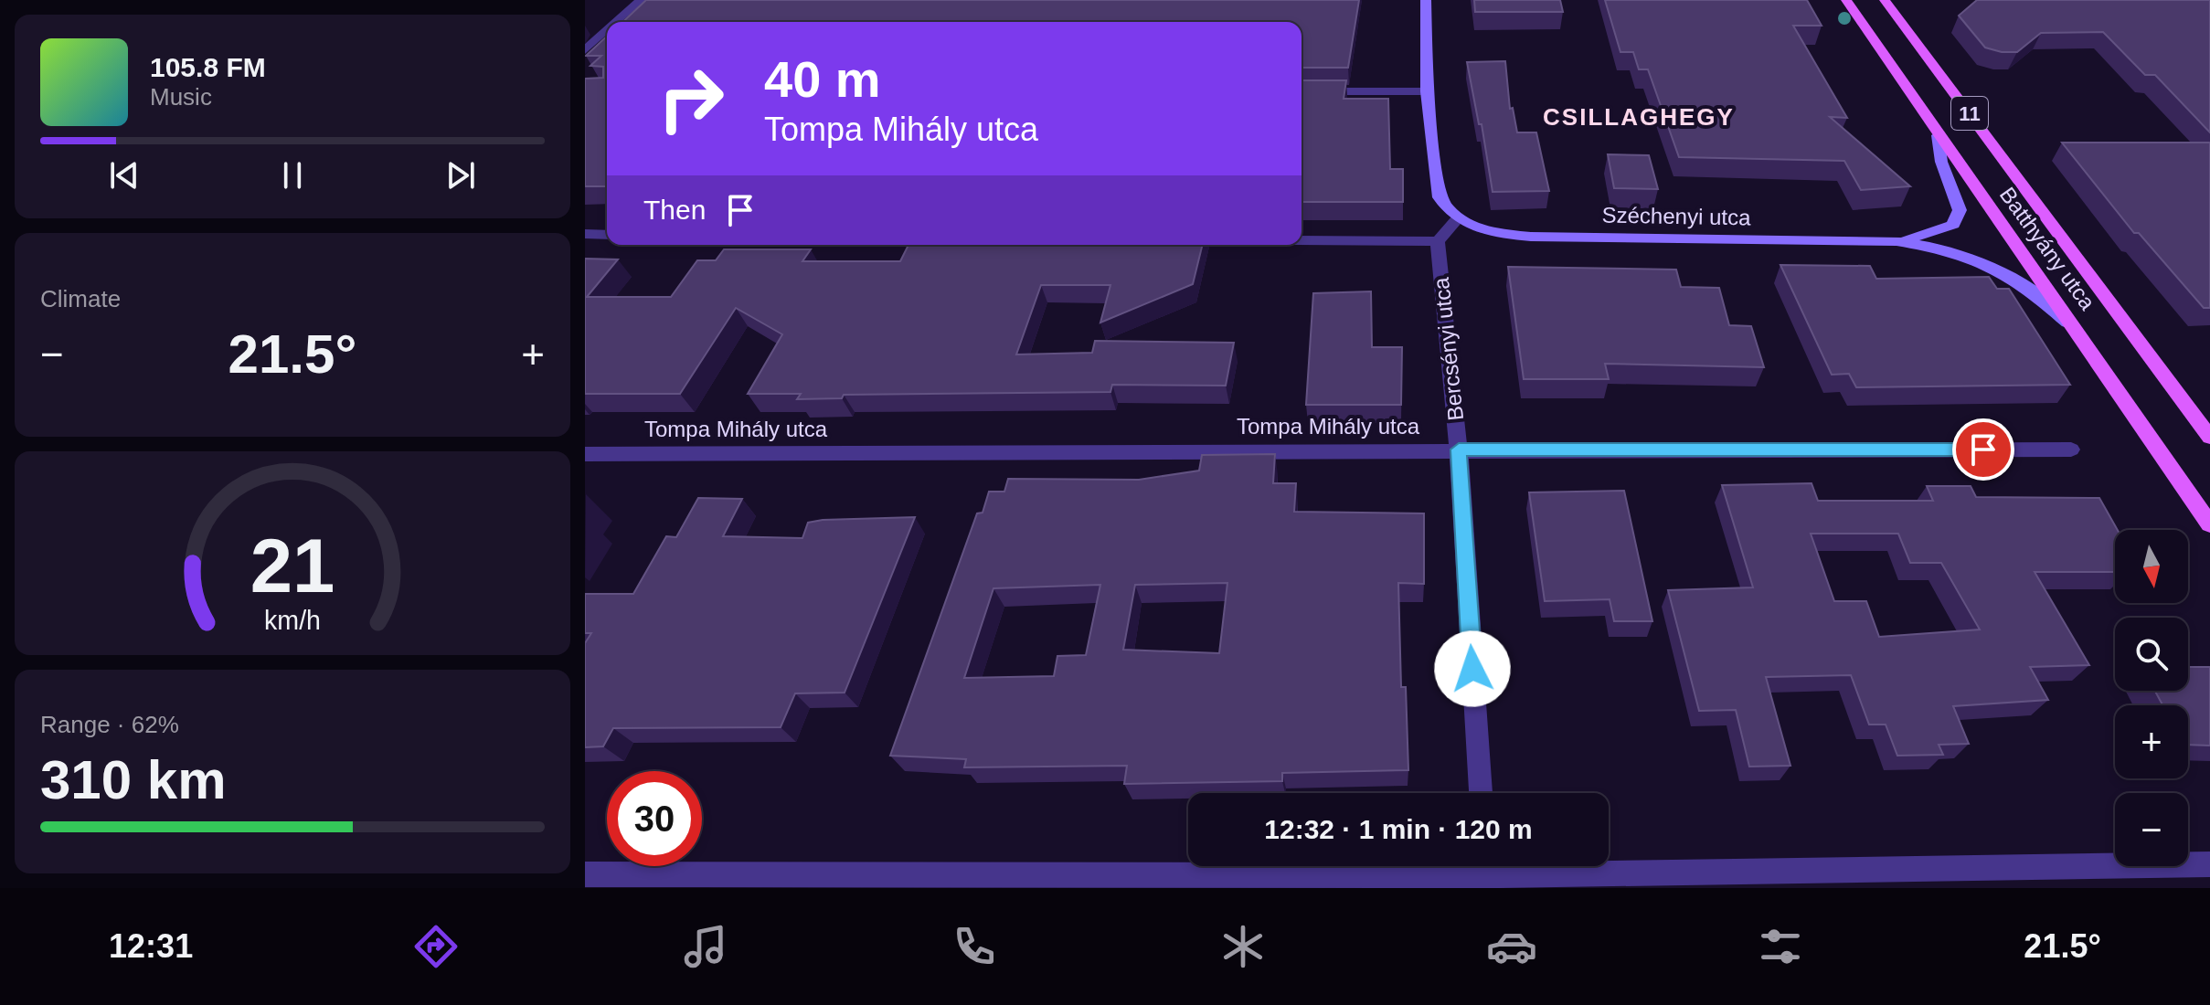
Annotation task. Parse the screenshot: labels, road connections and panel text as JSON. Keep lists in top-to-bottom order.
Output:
{
  "streets": {
    "main road": ["11", "Batthyány utca"],
    "street": ["Széchenyi utca", "Bercsényi utca", "Tompa Mihály utca"]
  },
  "crossings": [
    ["Széchenyi utca", "Batthyány utca"],
    ["Bercsényi utca", "Tompa Mihály utca"]
  ],
  "districts": ["CSILLAGHEGY"],
  "north": "bottom",
  "page": {
    "turn": ["40 m", "Tompa Mihály utca"],
    "song": ["105.8 FM", "Music"],
    "then": "Then",
    "tile": [
      "Climate",
      ["Range · 62%", "310 km"]
    ],
    "heat": ["−", "21.5°", "+"],
    "map_buttons": ["+", "−"],
    "limit": "30",
    "trip": "12:32 · 1 min · 120 m",
    "tabs": ["12:31", "21.5°"],
    "gauge": ["21", "km/h"]
  }
}
